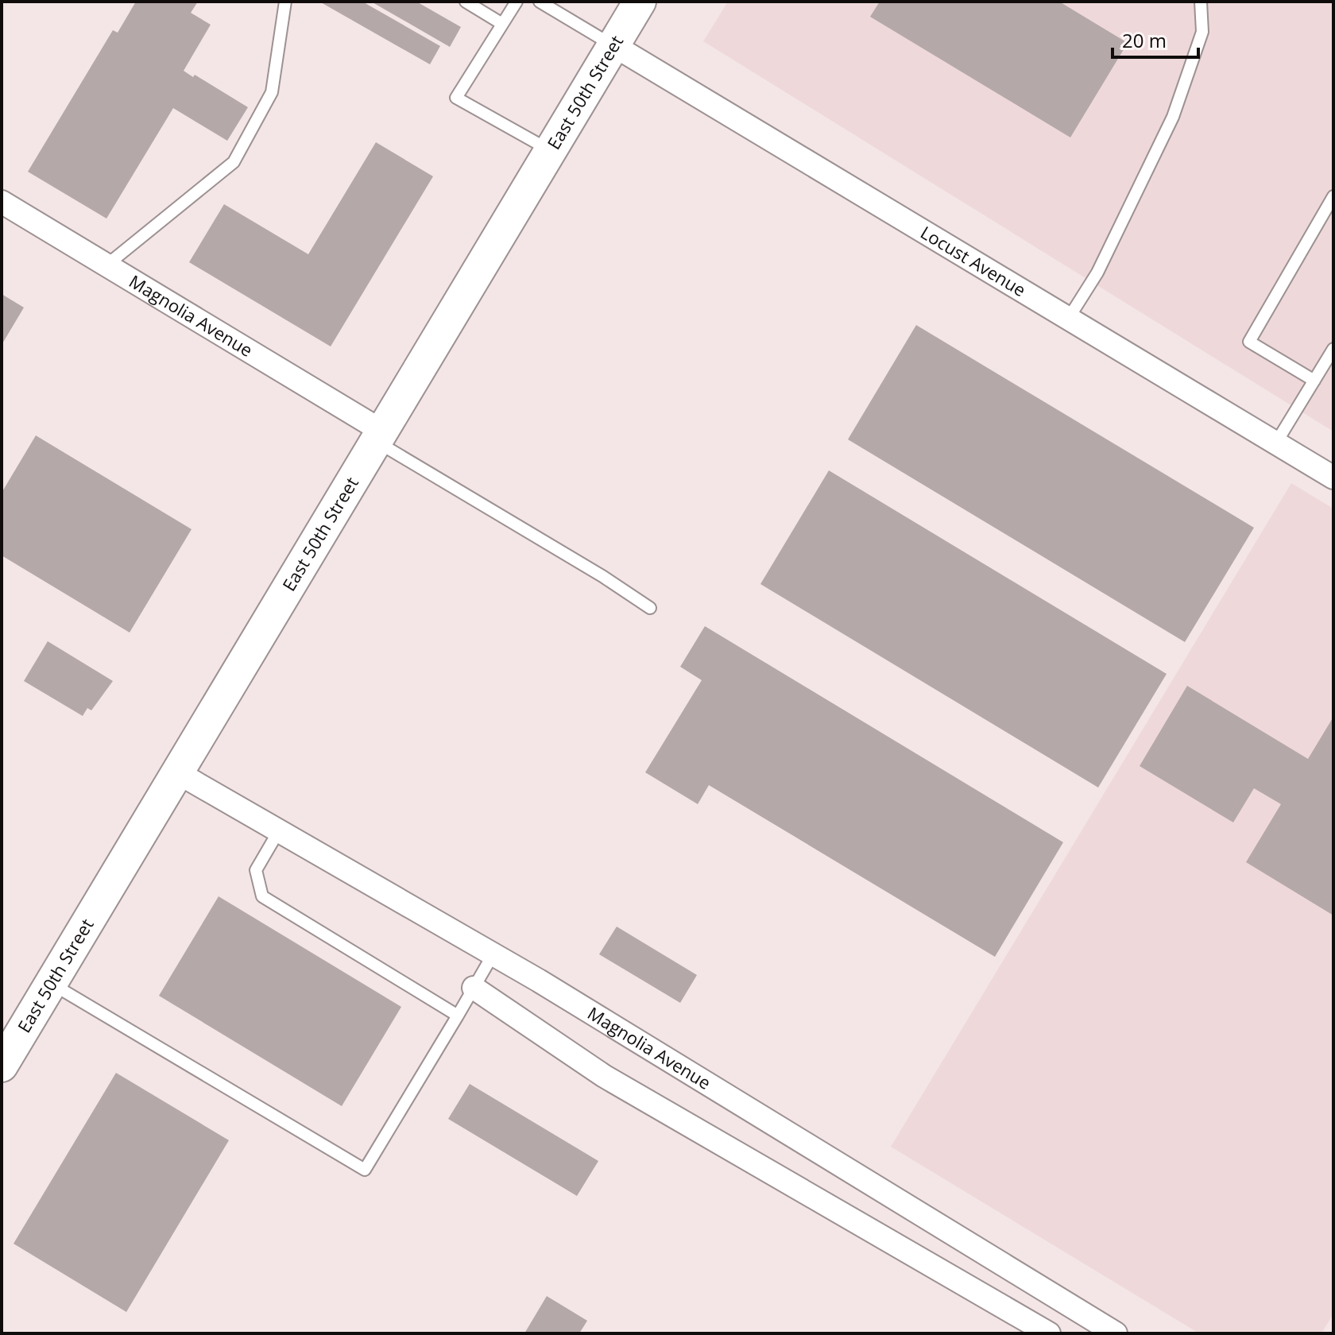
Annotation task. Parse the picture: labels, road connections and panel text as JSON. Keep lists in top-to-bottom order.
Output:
{
  "streets": {
    "main road": ["East 50th Street"],
    "street": ["Locust Avenue", "Magnolia Avenue"]
  },
  "crossings": [
    ["East 50th Street", "Locust Avenue"],
    ["East 50th Street", "Magnolia Avenue"]
  ],
  "scale_bar": "20 m"
}
